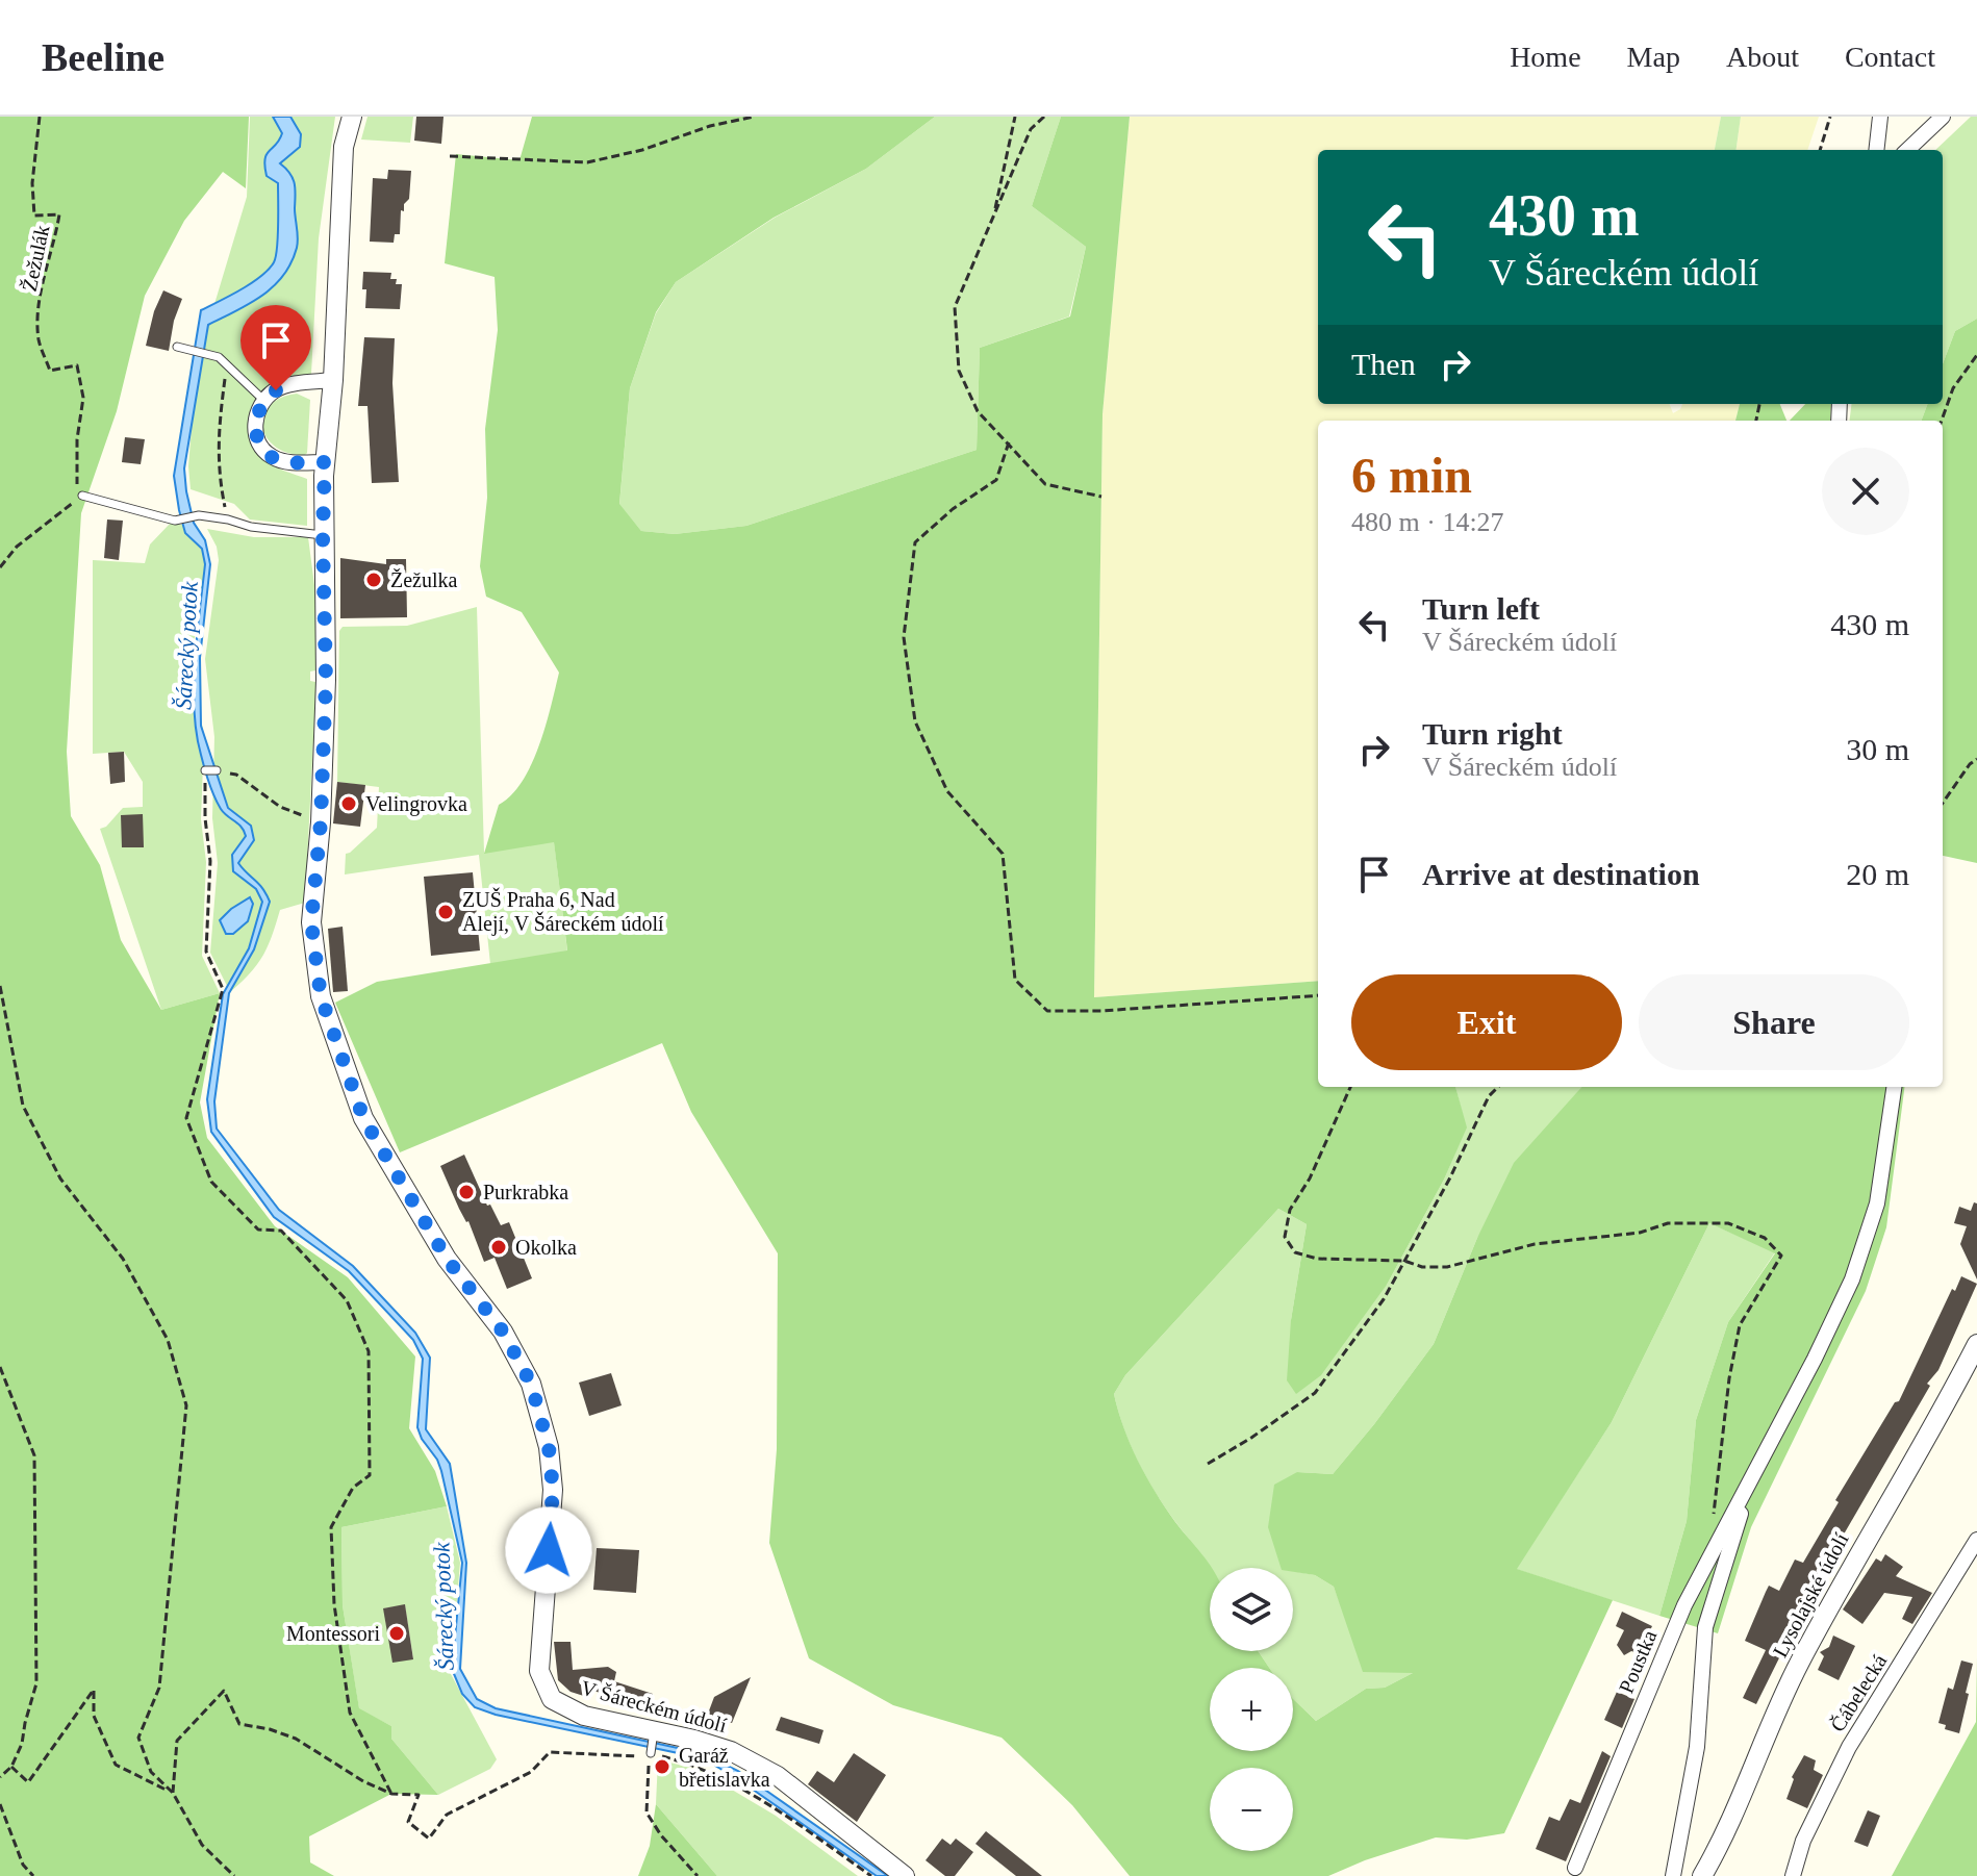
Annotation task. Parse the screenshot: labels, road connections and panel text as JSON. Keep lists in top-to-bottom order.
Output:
{
  "streets": {
    "street": [
      "Lysolajské údolí",
      "Poustka",
      "Čábelecká",
      "V Šáreckém údolí"
    ],
    "path": ["Žežulák"]
  },
  "water": ["Šárecký potok"],
  "places": [
    "Žežulka",
    "Velingrovka",
    "ZUŠ Praha 6, Nad Alejí, V Šáreckém údolí",
    "Purkrabka",
    "Okolka",
    "Montessori",
    "Garáž břetislavka"
  ],
  "page": {
    "header": "Beeline",
    "nav": [
      "Home",
      "Map",
      "About",
      "Contact"
    ],
    "turn": ["430 m", "V Šáreckém údolí"],
    "then": "Then",
    "heading": ["6 min", "480 m · 14:27"],
    "list": [
      {
        "name": "Turn left",
        "note": "V Šáreckém údolí",
        "value": "430 m"
      },
      {
        "name": "Turn right",
        "note": "V Šáreckém údolí",
        "value": "30 m"
      },
      {
        "name": "Arrive at destination",
        "value": "20 m"
      }
    ],
    "buttons": ["Exit", "Share"],
    "map_buttons": ["+", "−"]
  }
}
